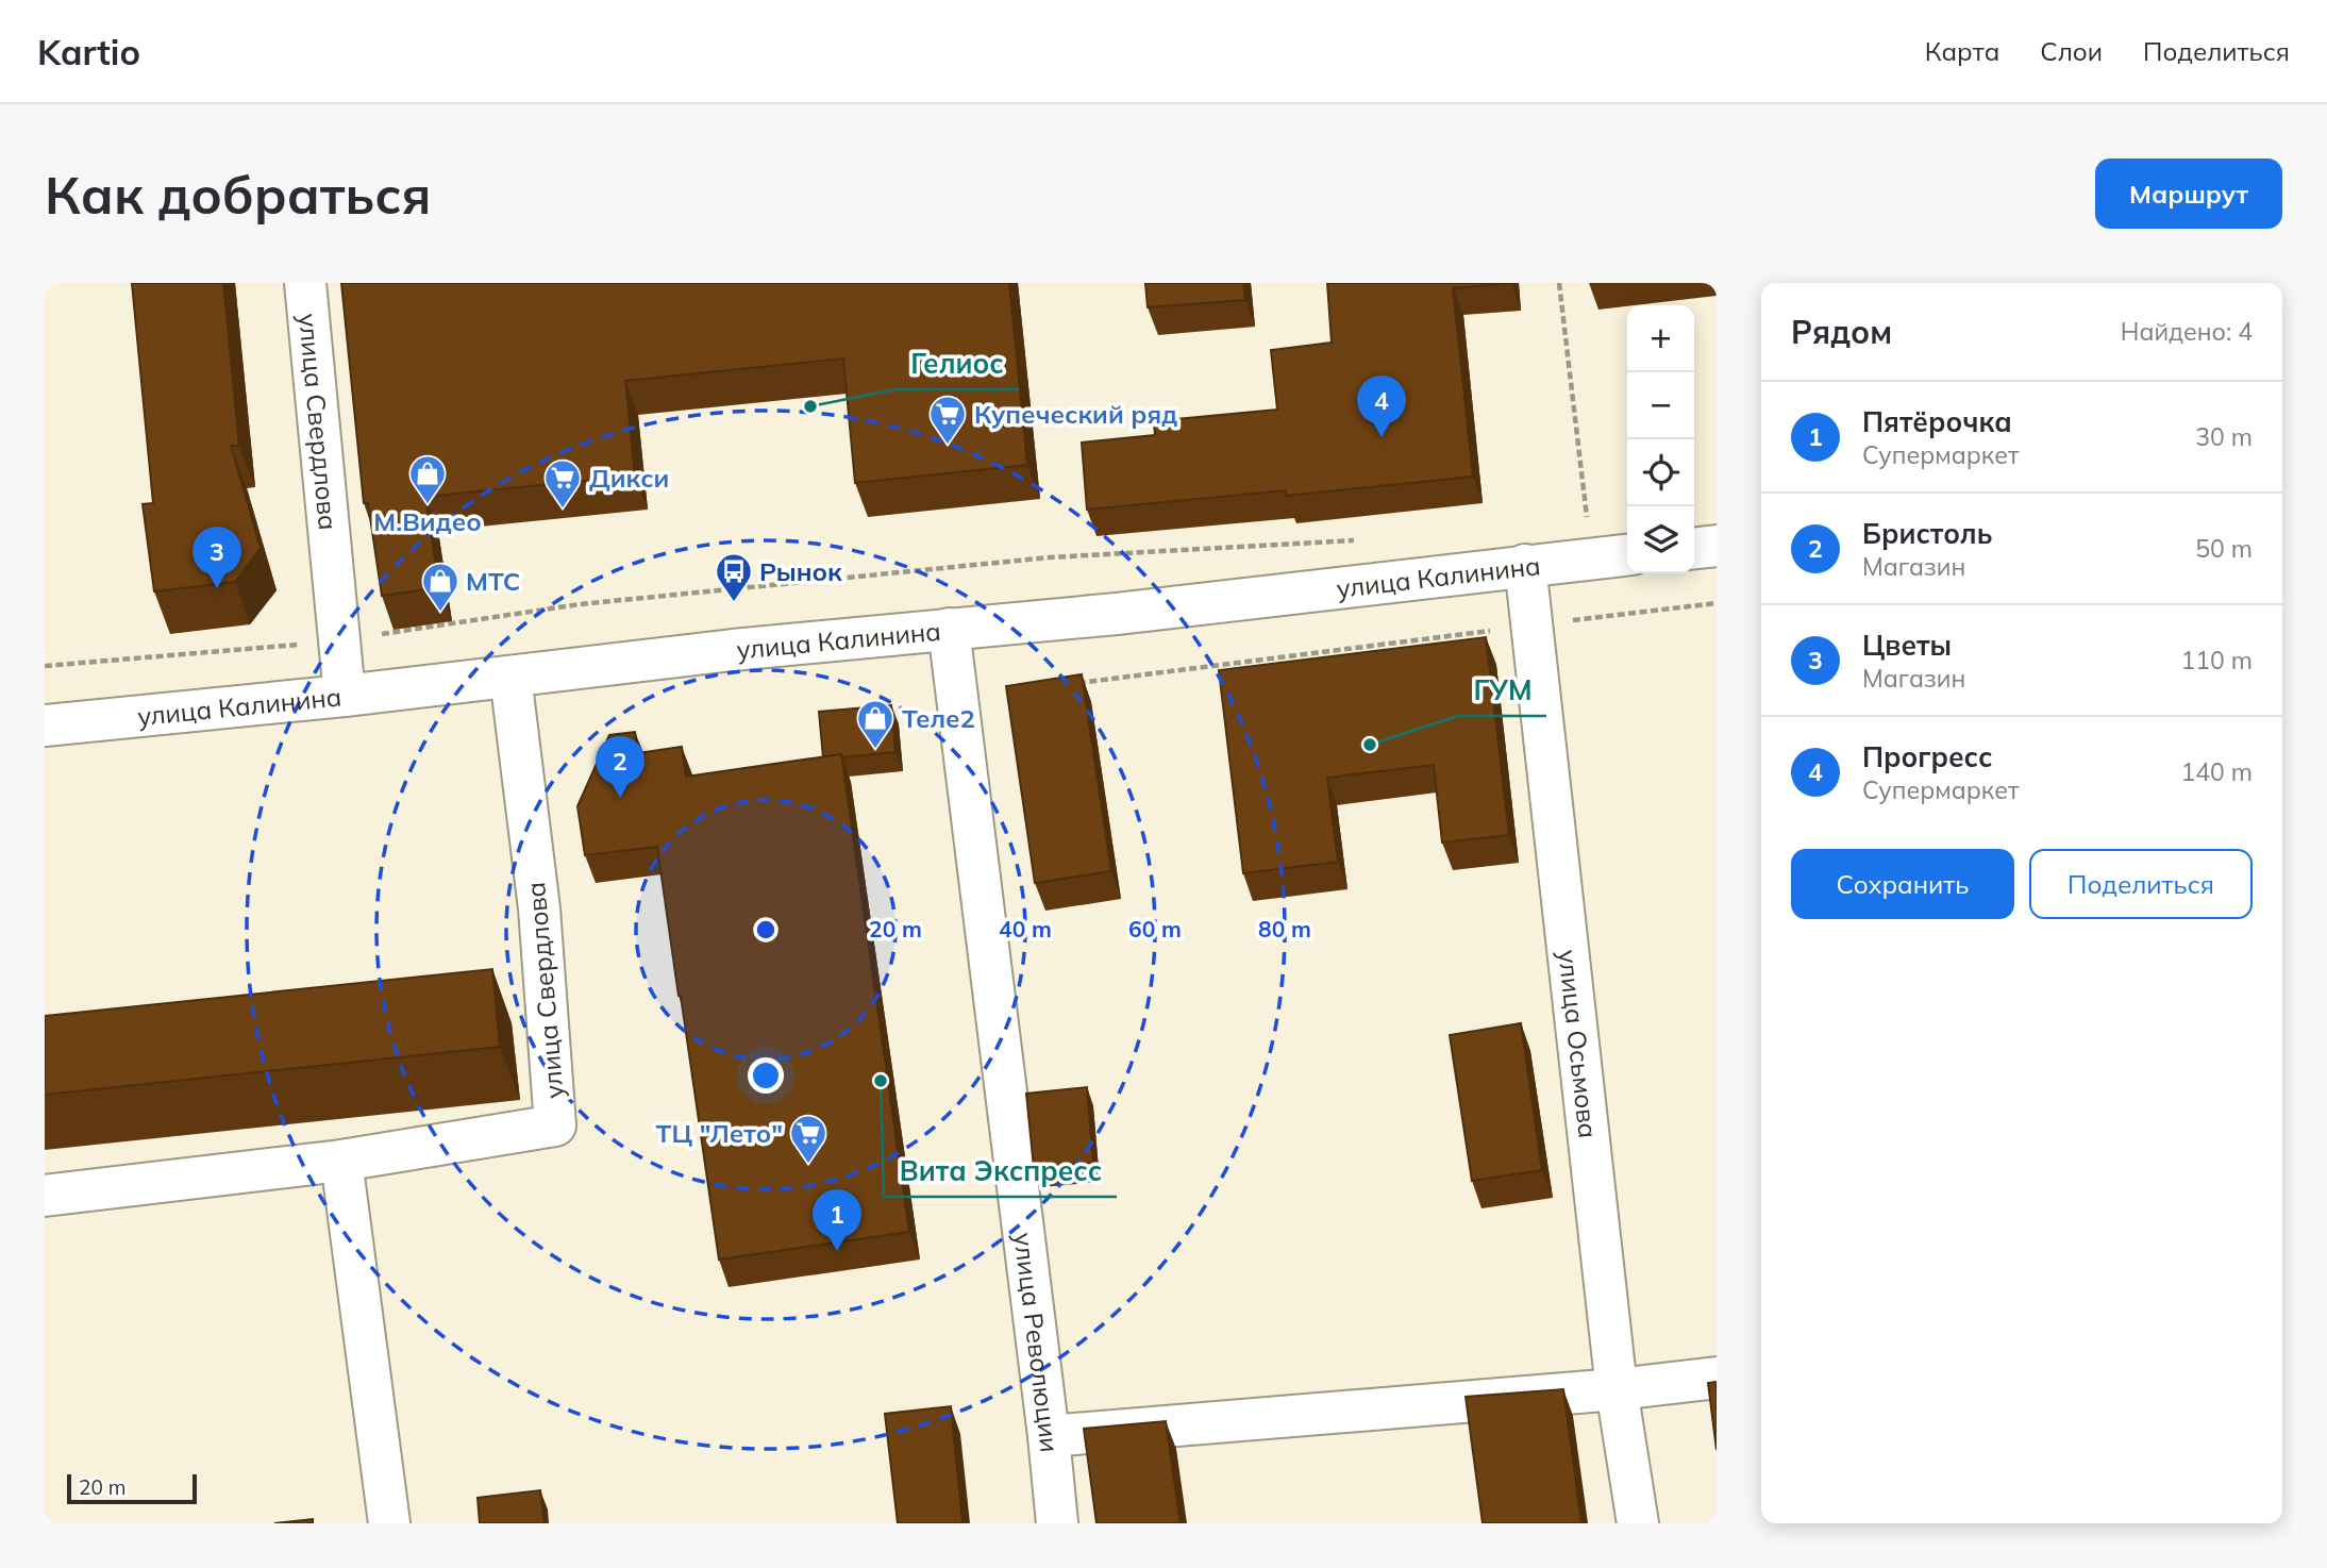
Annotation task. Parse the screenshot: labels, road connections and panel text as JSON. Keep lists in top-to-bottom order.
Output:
{
  "streets": {
    "street": [
      "улица Свердлова",
      "улица Калинина",
      "улица Осьмова",
      "улица Революции"
    ]
  },
  "crossings": [
    ["улица Свердлова", "улица Калинина"],
    ["улица Калинина", "улица Осьмова"],
    ["улица Калинина", "улица Революции"]
  ],
  "places": {
    "other": ["Гелиос", "ГУМ", "Вита Экспресс"],
    "supermarket": ["Купеческий ряд", "Дикси", "ТЦ \"Лето\""],
    "shop": ["М.Видео", "МТС", "Теле2"],
    "bus stop": ["Рынок"]
  },
  "scale_bar": "20 m",
  "page": {
    "header": "Kartio",
    "nav": ["Карта", "Слои", "Поделиться"],
    "buttons": [
      "Маршрут",
      ["Сохранить", "Поделиться"]
    ],
    "title": "Как добраться",
    "heading": ["Рядом", "Найдено: 4"],
    "map_buttons": ["+", "−"],
    "pins": [
      "4",
      "3",
      "2",
      "1"
    ],
    "list": [
      {
        "mark": "1",
        "name": "Пятёрочка",
        "note": "Супермаркет",
        "value": "30 m"
      },
      {
        "mark": "2",
        "name": "Бристоль",
        "note": "Магазин",
        "value": "50 m"
      },
      {
        "mark": "3",
        "name": "Цветы",
        "note": "Магазин",
        "value": "110 m"
      },
      {
        "mark": "4",
        "name": "Прогресс",
        "note": "Супермаркет",
        "value": "140 m"
      }
    ],
    "scale": "20 m"
  },
  "rings": [
    "20 m",
    "40 m",
    "60 m",
    "80 m"
  ]
}
